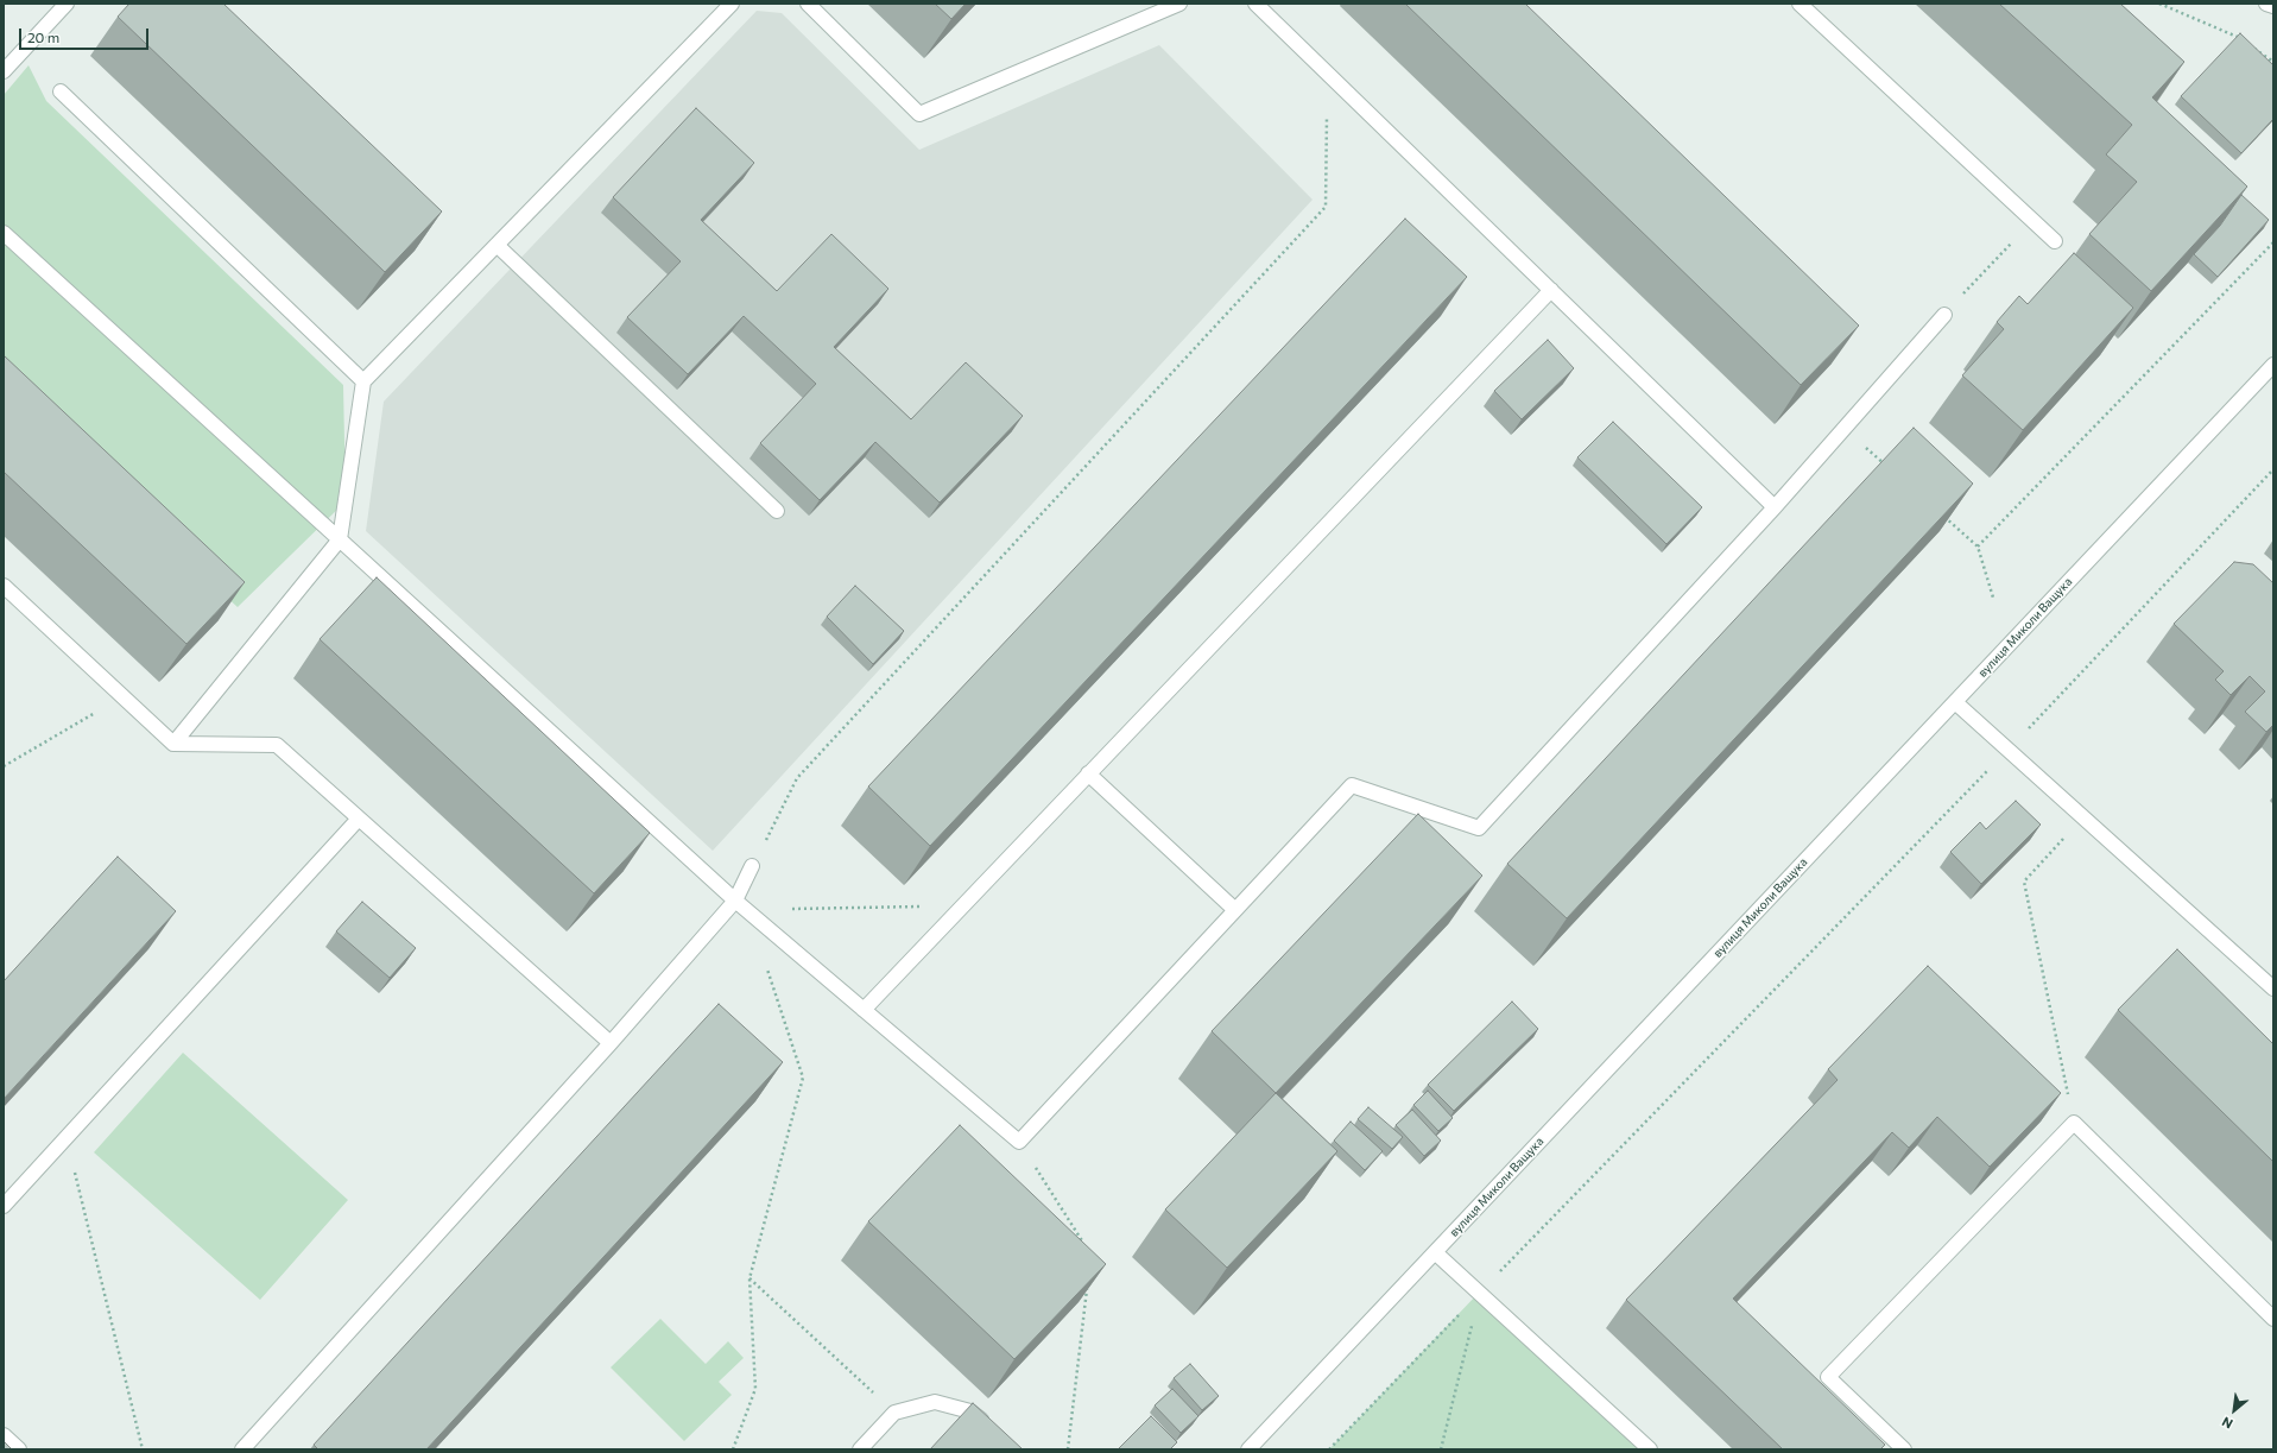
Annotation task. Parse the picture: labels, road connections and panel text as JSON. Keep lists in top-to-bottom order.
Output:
{
  "streets": {
    "street": ["вулиця Миколи Ващука"]
  },
  "scale_bar": "20 m",
  "north": "bottom left"
}
